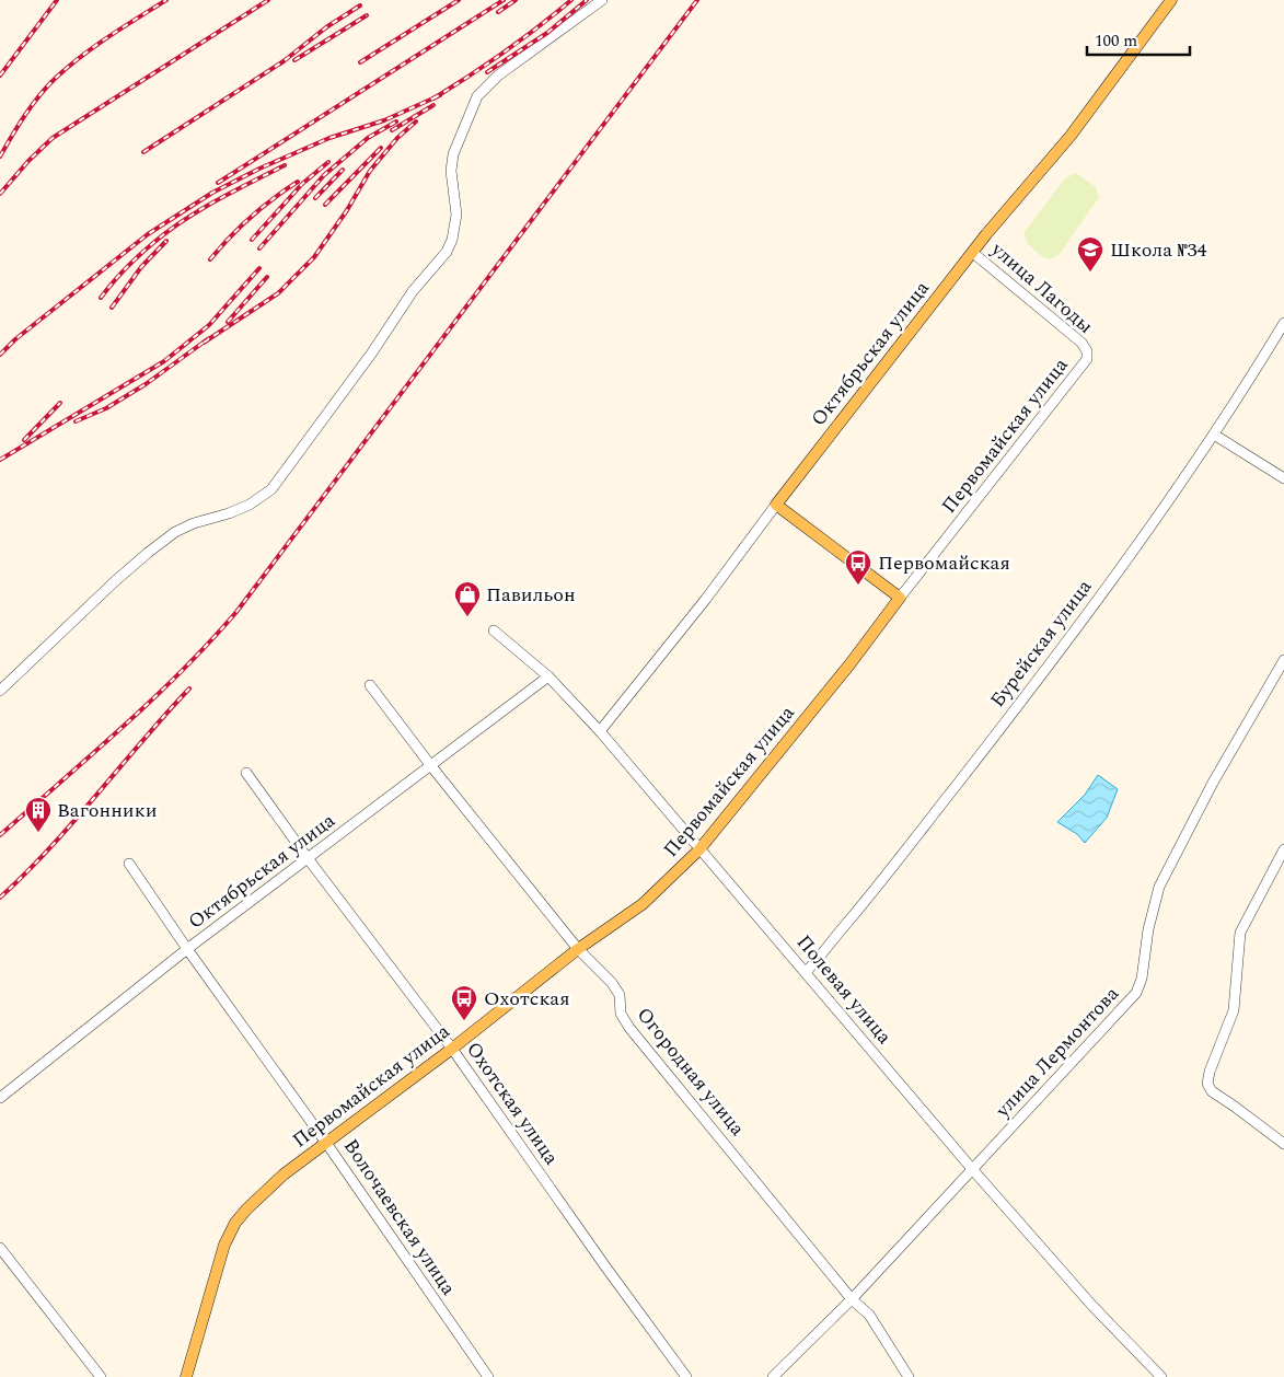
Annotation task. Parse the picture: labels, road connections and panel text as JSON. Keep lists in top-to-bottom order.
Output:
{
  "streets": {
    "main road": ["Октябрьская улица", "Первомайская улица"],
    "street": [
      "улица Лагоды",
      "Бурейская улица",
      "Полевая улица",
      "улица Лермонтова",
      "Огородная улица",
      "Охотская улица",
      "Волочаевская улица"
    ]
  },
  "crossings": [
    ["улица Лагоды", "Октябрьская улица"],
    ["улица Лагоды", "Первомайская улица"],
    ["Октябрьская улица", "Полевая улица"],
    ["Октябрьская улица", "Огородная улица"],
    ["Октябрьская улица", "Охотская улица"],
    ["Октябрьская улица", "Волочаевская улица"],
    ["Первомайская улица", "Полевая улица"],
    ["Первомайская улица", "Огородная улица"],
    ["Первомайская улица", "Охотская улица"],
    ["Первомайская улица", "Волочаевская улица"],
    ["Бурейская улица", "Полевая улица"],
    ["Полевая улица", "улица Лермонтова"],
    ["улица Лермонтова", "Огородная улица"]
  ],
  "places": {
    "school or university": ["Школа №34"],
    "bus stop": ["Первомайская", "Охотская"],
    "shop": ["Павильон"],
    "building": ["Вагонники"]
  },
  "scale_bar": "100 m"
}
